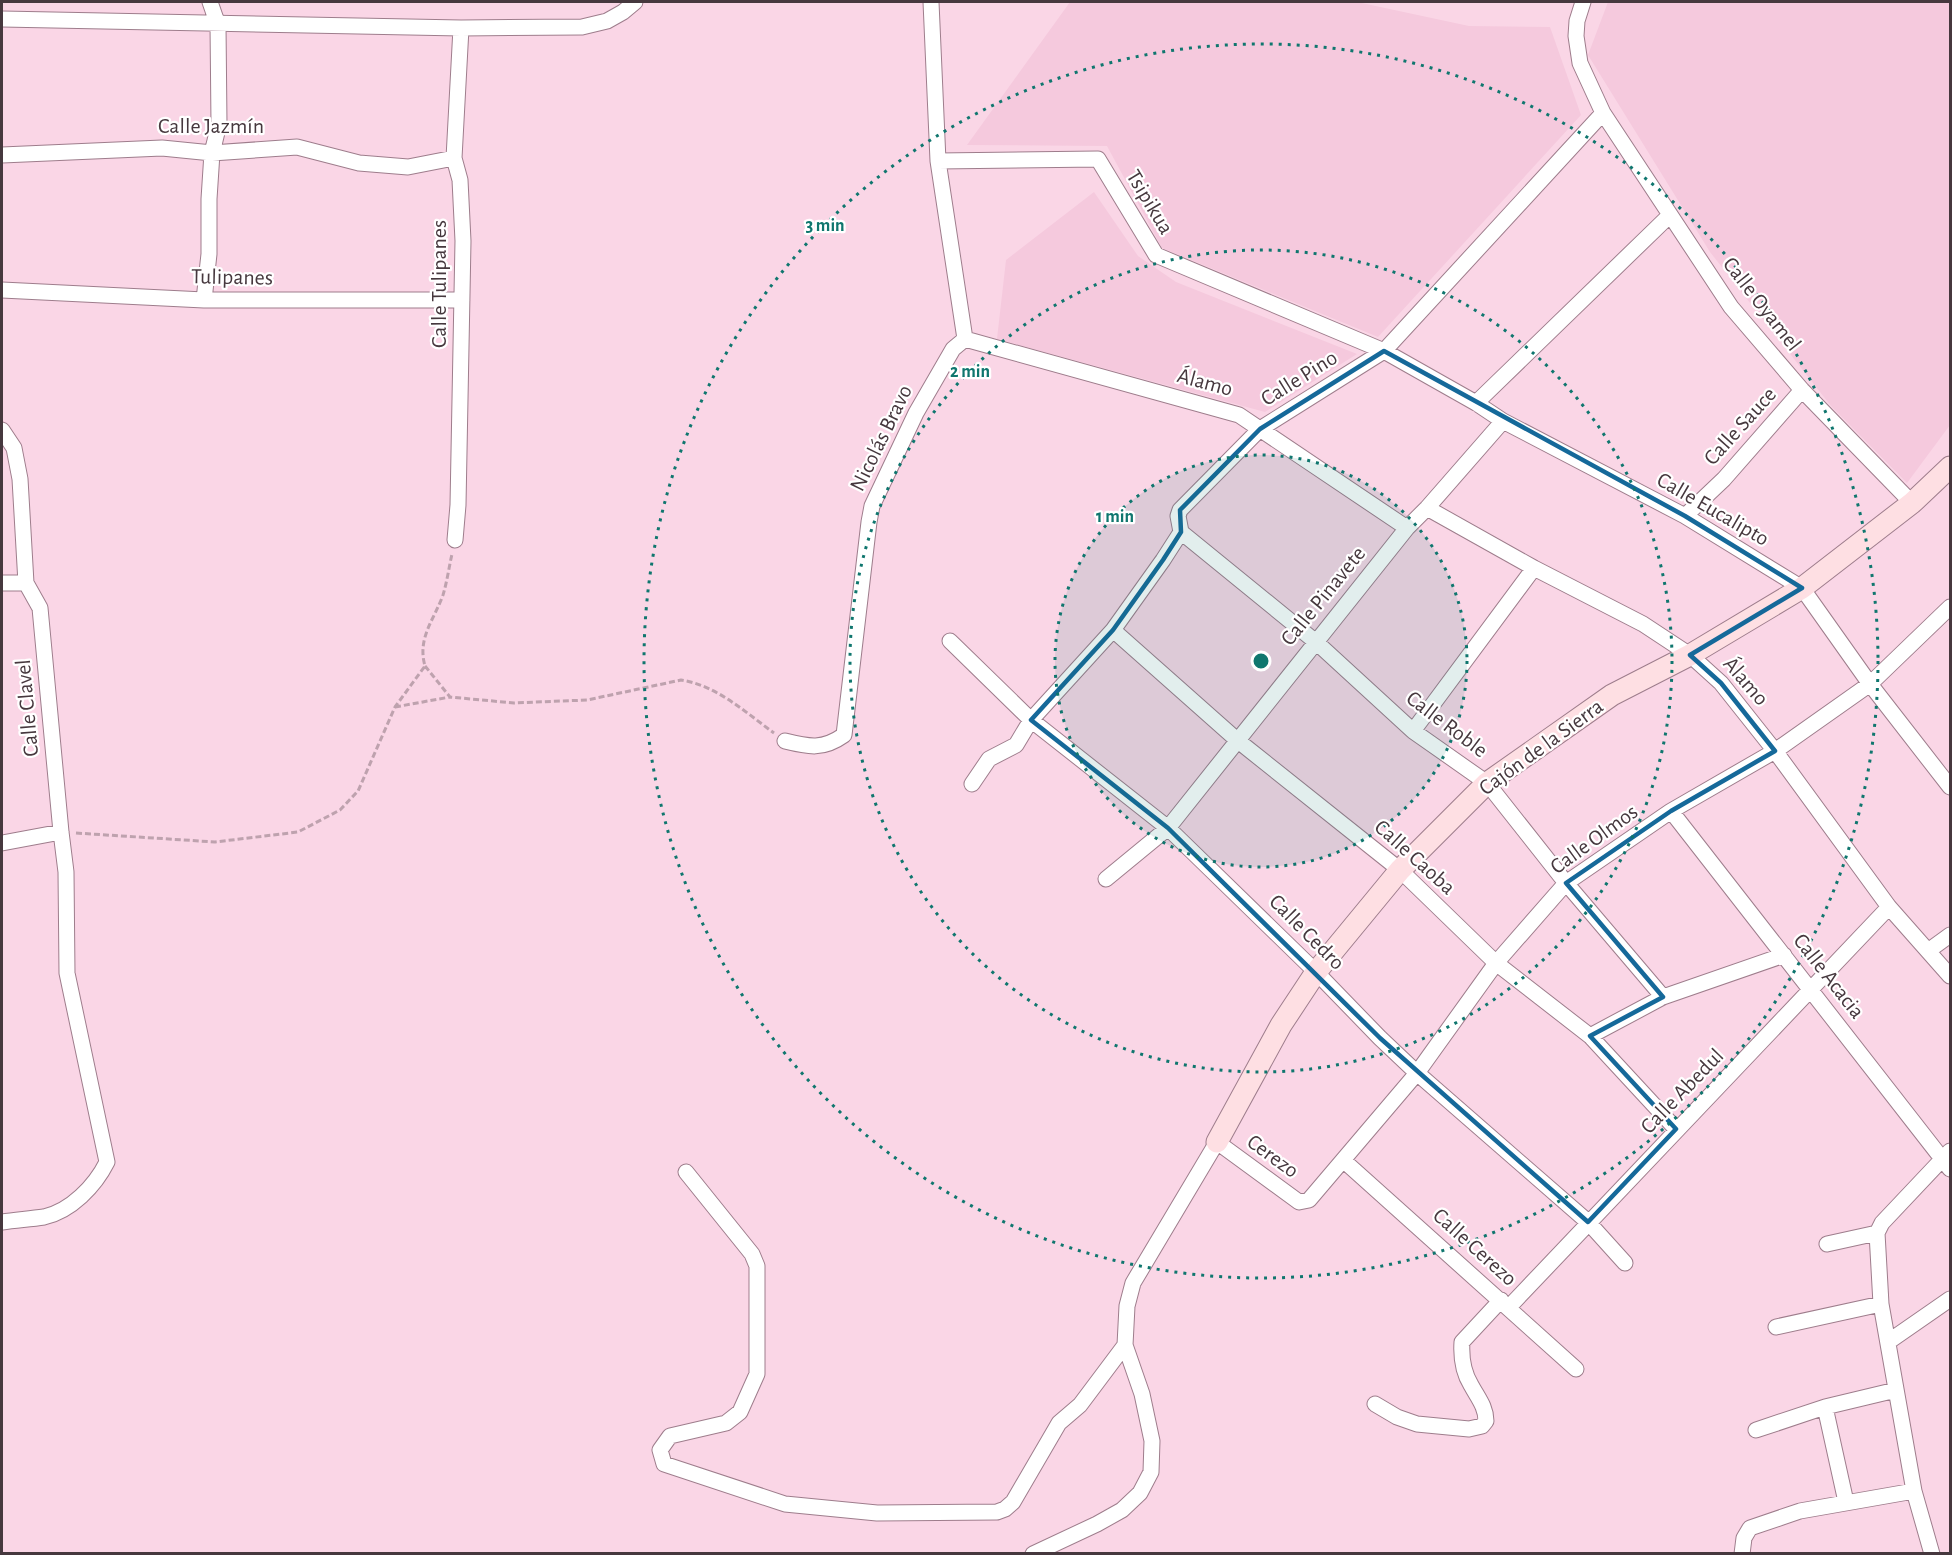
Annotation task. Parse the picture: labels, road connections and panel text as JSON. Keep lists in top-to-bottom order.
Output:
{
  "streets": {
    "street": [
      "Calle Jazmín",
      "Tsipikua",
      "Tulipanes",
      "Calle Tulipanes",
      "Calle Oyamel",
      "Calle Pino",
      "Álamo",
      "Calle Sauce",
      "Nicolás Bravo",
      "Calle Eucalipto",
      "Calle Pinavete",
      "Calle Clavel",
      "Calle Roble",
      "Cajón de la Sierra",
      "Calle Olmos",
      "Calle Caoba",
      "Calle Cedro",
      "Calle Acacia",
      "Calle Abedul",
      "Cerezo",
      "Calle Cerezo"
    ]
  },
  "crossings": [
    ["Calle Jazmín", "Calle Tulipanes"],
    ["Tsipikua", "Calle Pino"],
    ["Tsipikua", "Calle Eucalipto"],
    ["Tulipanes", "Calle Tulipanes"],
    ["Calle Oyamel", "Calle Pino"],
    ["Calle Oyamel", "Calle Sauce"],
    ["Calle Oyamel", "Cajón de la Sierra"],
    ["Calle Pino", "Álamo"],
    ["Calle Pino", "Calle Eucalipto"],
    ["Calle Pino", "Calle Roble"],
    ["Calle Pino", "Calle Caoba"],
    ["Calle Pino", "Calle Cedro"],
    ["Álamo", "Nicolás Bravo"],
    ["Álamo", "Calle Pinavete"],
    ["Álamo", "Cajón de la Sierra"],
    ["Álamo", "Calle Olmos"],
    ["Álamo", "Calle Abedul"],
    ["Calle Sauce", "Calle Eucalipto"],
    ["Calle Eucalipto", "Calle Pinavete"],
    ["Calle Eucalipto", "Cajón de la Sierra"],
    ["Calle Eucalipto", "Calle Olmos"],
    ["Calle Pinavete", "Calle Roble"],
    ["Calle Pinavete", "Calle Caoba"],
    ["Calle Pinavete", "Calle Cedro"],
    ["Calle Roble", "Cajón de la Sierra"],
    ["Calle Roble", "Calle Olmos"],
    ["Cajón de la Sierra", "Calle Caoba"],
    ["Cajón de la Sierra", "Calle Cedro"],
    ["Cajón de la Sierra", "Cerezo"],
    ["Calle Olmos", "Calle Caoba"],
    ["Calle Olmos", "Calle Cedro"],
    ["Calle Olmos", "Calle Acacia"],
    ["Calle Olmos", "Cerezo"],
    ["Calle Olmos", "Calle Cerezo"],
    ["Calle Caoba", "Calle Abedul"],
    ["Calle Cedro", "Calle Abedul"],
    ["Calle Acacia", "Calle Abedul"],
    ["Calle Abedul", "Calle Cerezo"]
  ],
  "rings": ["3 min", "2 min", "1 min"]
}
